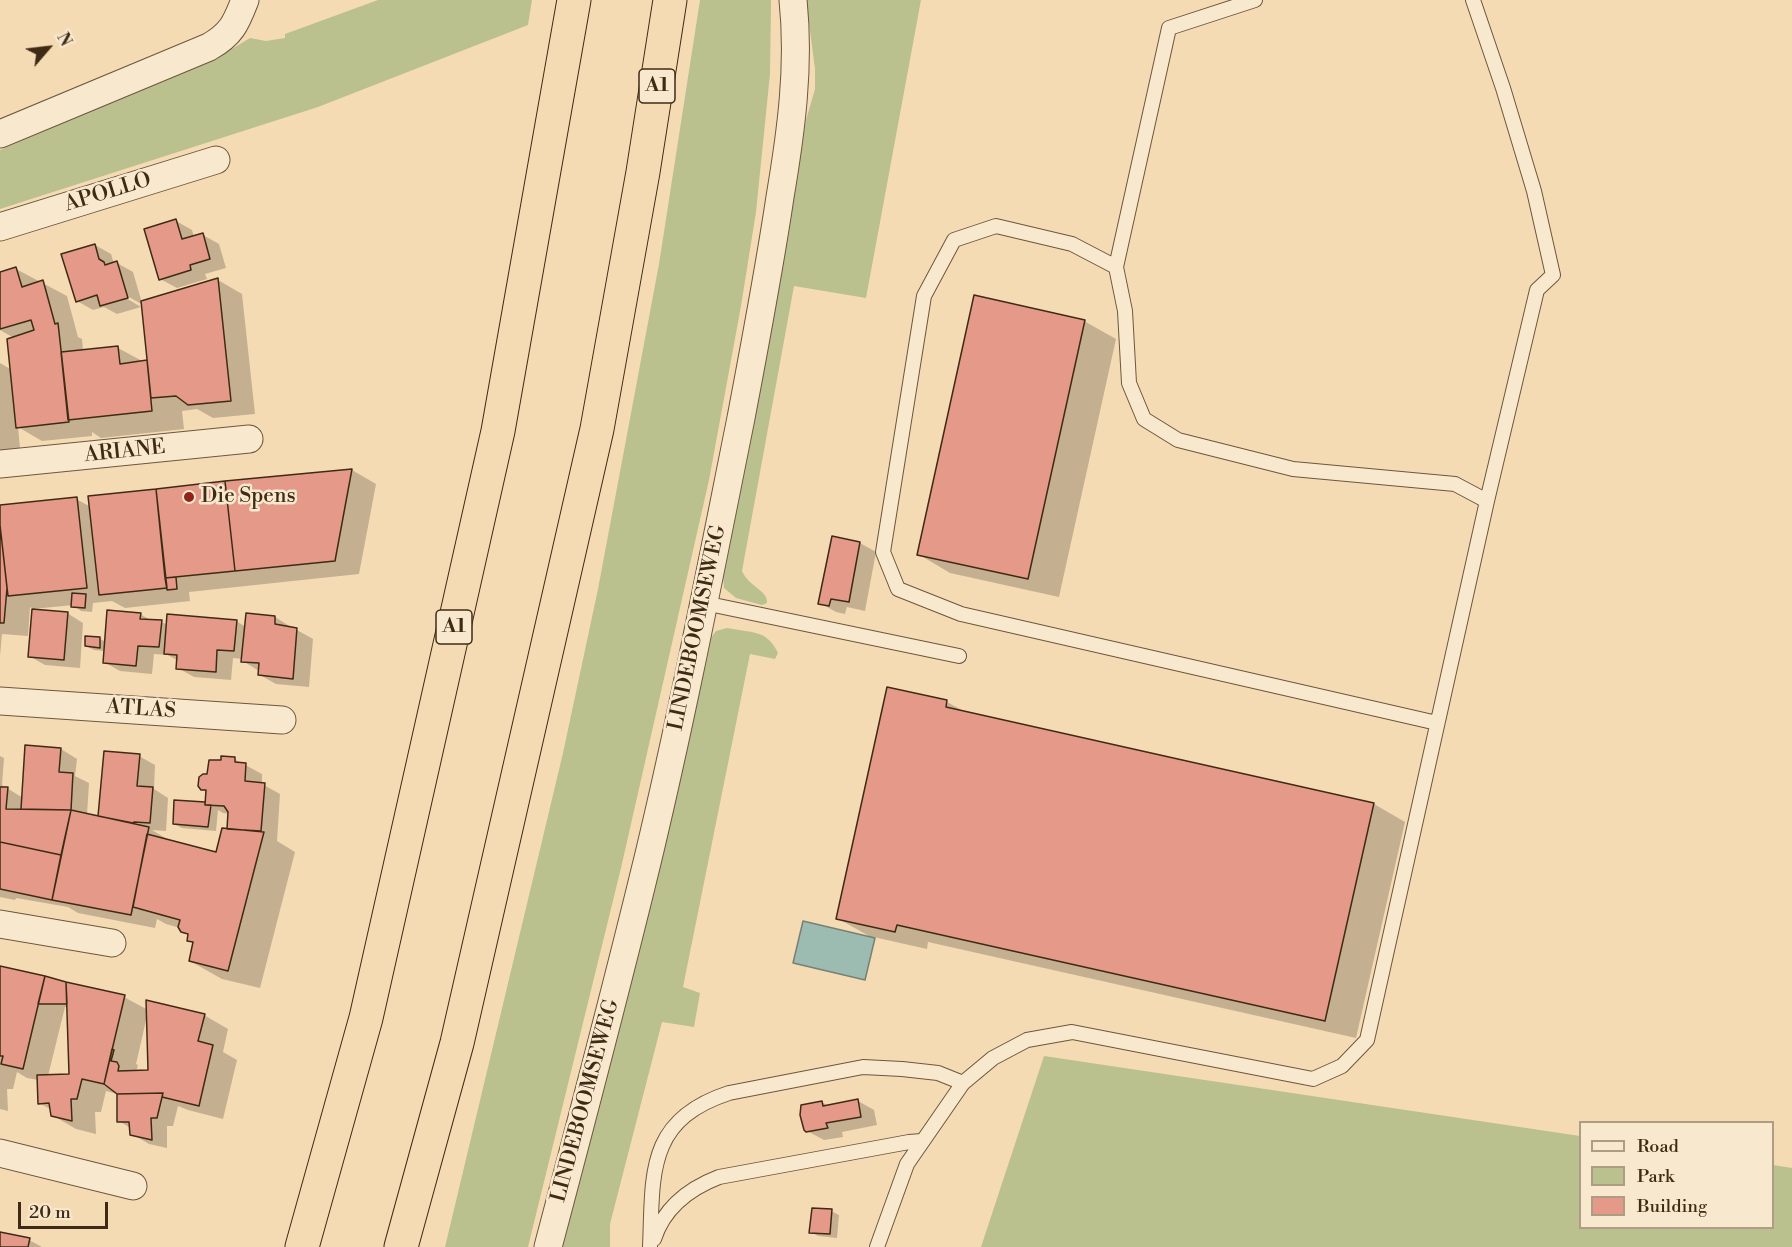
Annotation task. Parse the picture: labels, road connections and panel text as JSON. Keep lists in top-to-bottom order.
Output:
{
  "streets": {
    "highway": ["A1"],
    "street": [
      "APOLLO",
      "ARIANE",
      "LINDEBOOMSEWEG",
      "ATLAS"
    ]
  },
  "places": ["Die Spens"],
  "legend": ["Road", "Park", "Building"],
  "scale_bar": "20 m",
  "north": "top right"
}
